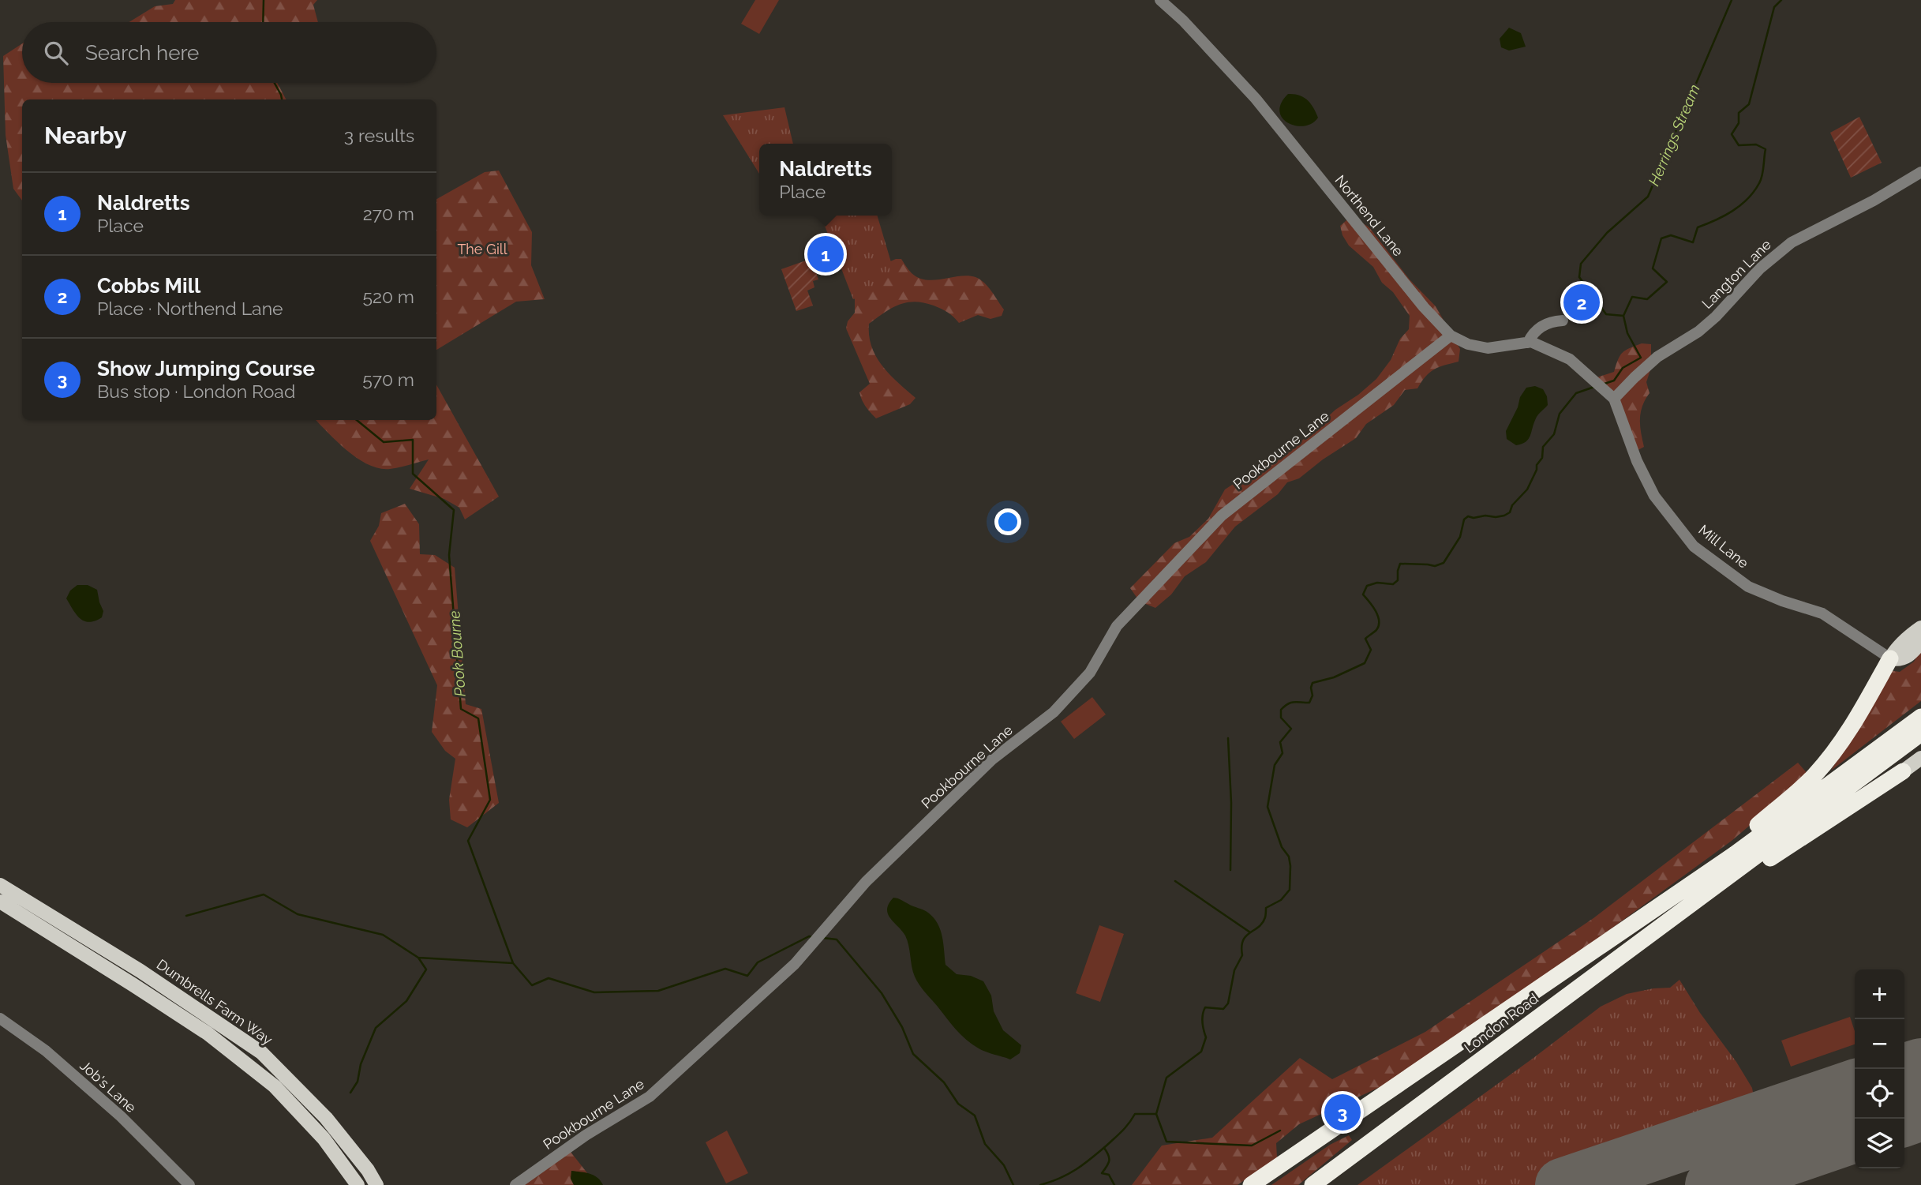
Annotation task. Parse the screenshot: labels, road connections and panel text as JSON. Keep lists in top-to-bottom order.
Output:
{
  "streets": {
    "highway": ["London Road"],
    "main road": ["Dumbrells Farm Way"],
    "street": [
      "Northend Lane",
      "Langton Lane",
      "Pookbourne Lane",
      "Mill Lane",
      "Job's Lane"
    ]
  },
  "crossings": [
    ["Northend Lane", "Pookbourne Lane"],
    ["Northend Lane", "Mill Lane"],
    ["Langton Lane", "Mill Lane"]
  ],
  "water": ["Herrings Stream", "Pook Bourne"],
  "parks": ["The Gill"],
  "page": {
    "search": "Search here",
    "heading": ["Nearby", "3 results"],
    "popup": ["Naldretts", "Place"],
    "list": [
      {
        "mark": "1",
        "name": "Naldretts",
        "note": "Place",
        "value": "270 m"
      },
      {
        "mark": "2",
        "name": "Cobbs Mill",
        "note": "Place · Northend Lane",
        "value": "520 m"
      },
      {
        "mark": "3",
        "name": "Show Jumping Course",
        "note": "Bus stop · London Road",
        "value": "570 m"
      }
    ],
    "pins": ["1", "2", "3"],
    "map_buttons": ["+", "−"]
  }
}
